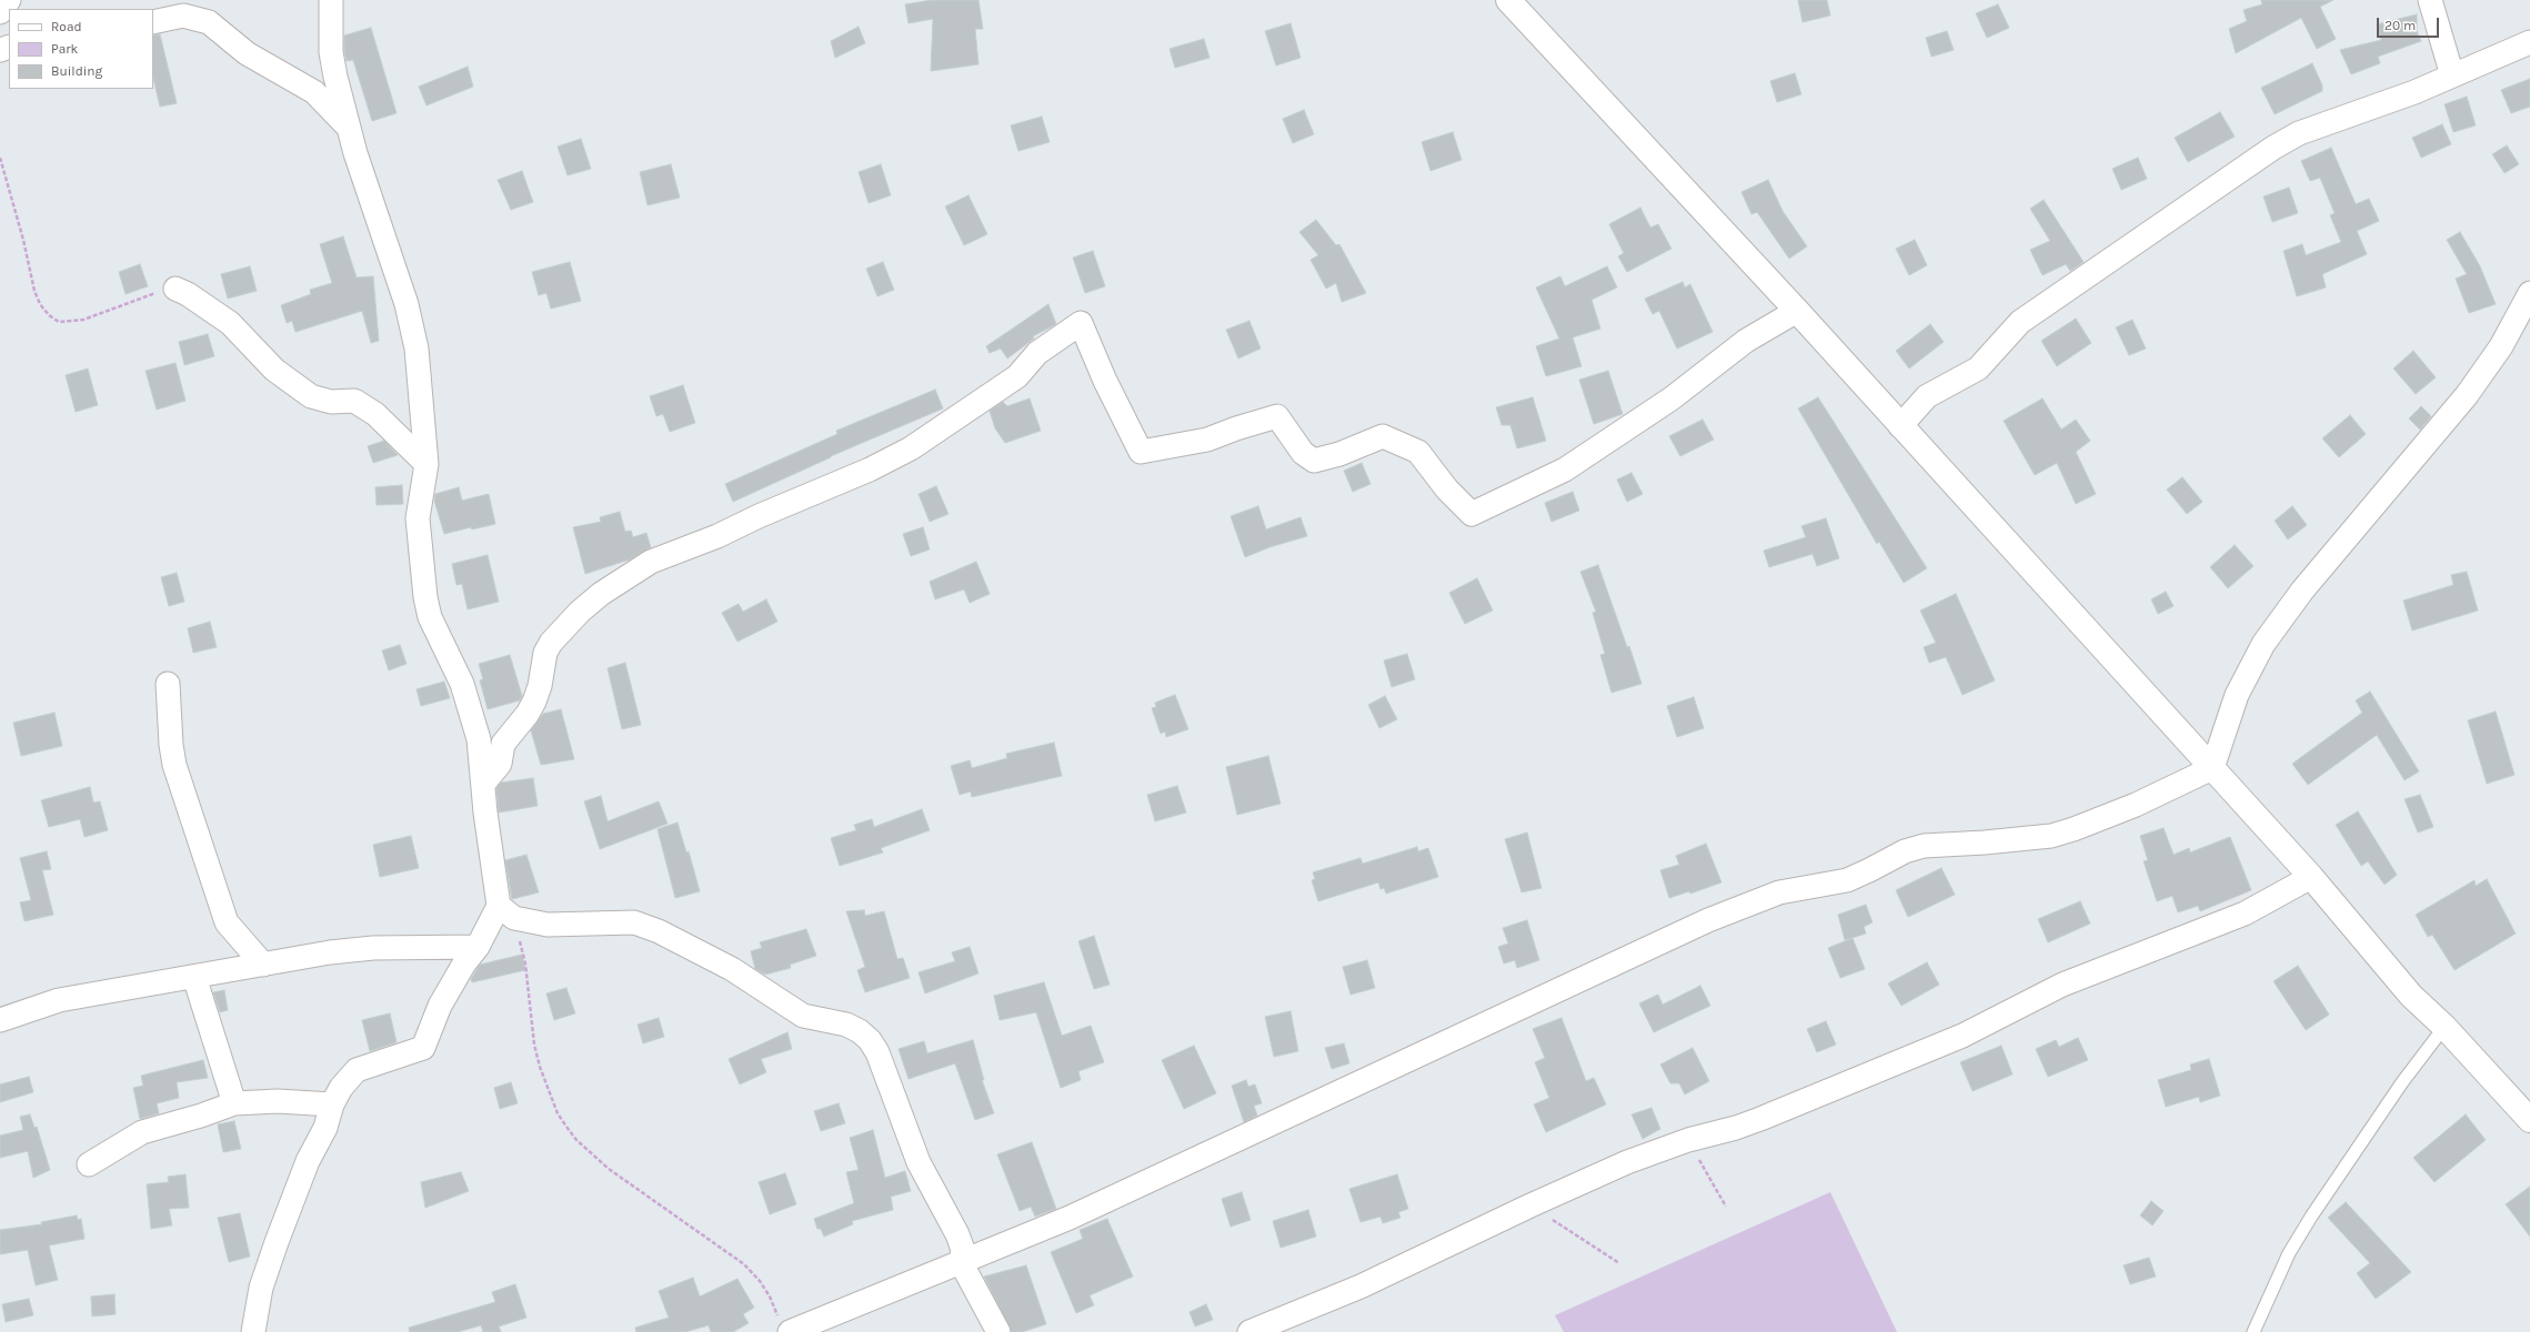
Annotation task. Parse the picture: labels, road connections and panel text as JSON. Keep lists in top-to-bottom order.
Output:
{
  "legend": ["Road", "Park", "Building"],
  "scale_bar": "20 m"
}
